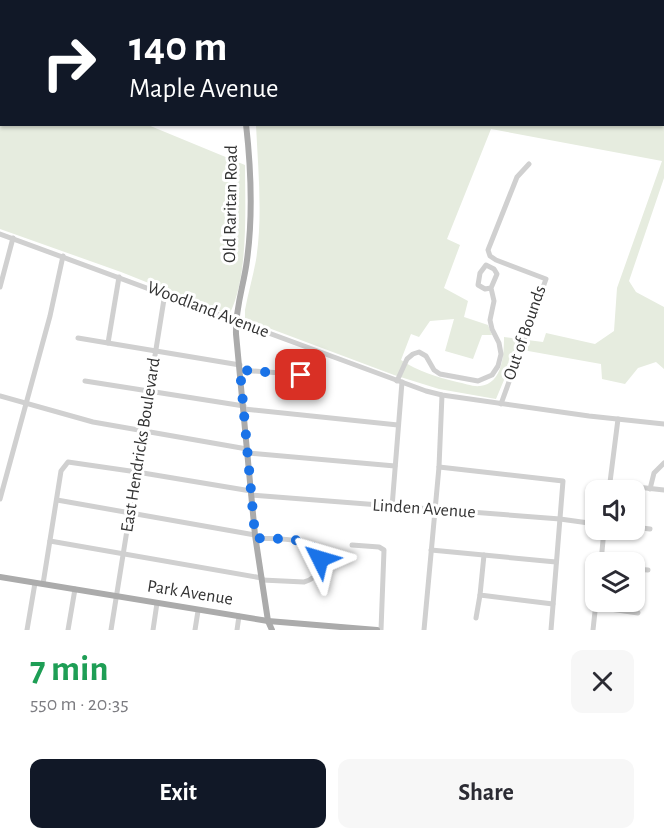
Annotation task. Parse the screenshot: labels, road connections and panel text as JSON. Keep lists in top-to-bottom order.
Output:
{
  "streets": {
    "main road": ["Old Raritan Road", "Park Avenue"],
    "street": [
      "Woodland Avenue",
      "Out of Bounds",
      "East Hendricks Boulevard",
      "Linden Avenue"
    ]
  },
  "crossings": [
    ["Old Raritan Road", "Woodland Avenue"],
    ["Old Raritan Road", "Linden Avenue"],
    ["Old Raritan Road", "Park Avenue"],
    ["Woodland Avenue", "Out of Bounds"],
    ["Woodland Avenue", "East Hendricks Boulevard"],
    ["East Hendricks Boulevard", "Linden Avenue"],
    ["East Hendricks Boulevard", "Park Avenue"]
  ],
  "page": {
    "turn": ["140 m", "Maple Avenue"],
    "heading": ["7 min", "550 m · 20:35"],
    "buttons": ["Exit", "Share"]
  }
}
